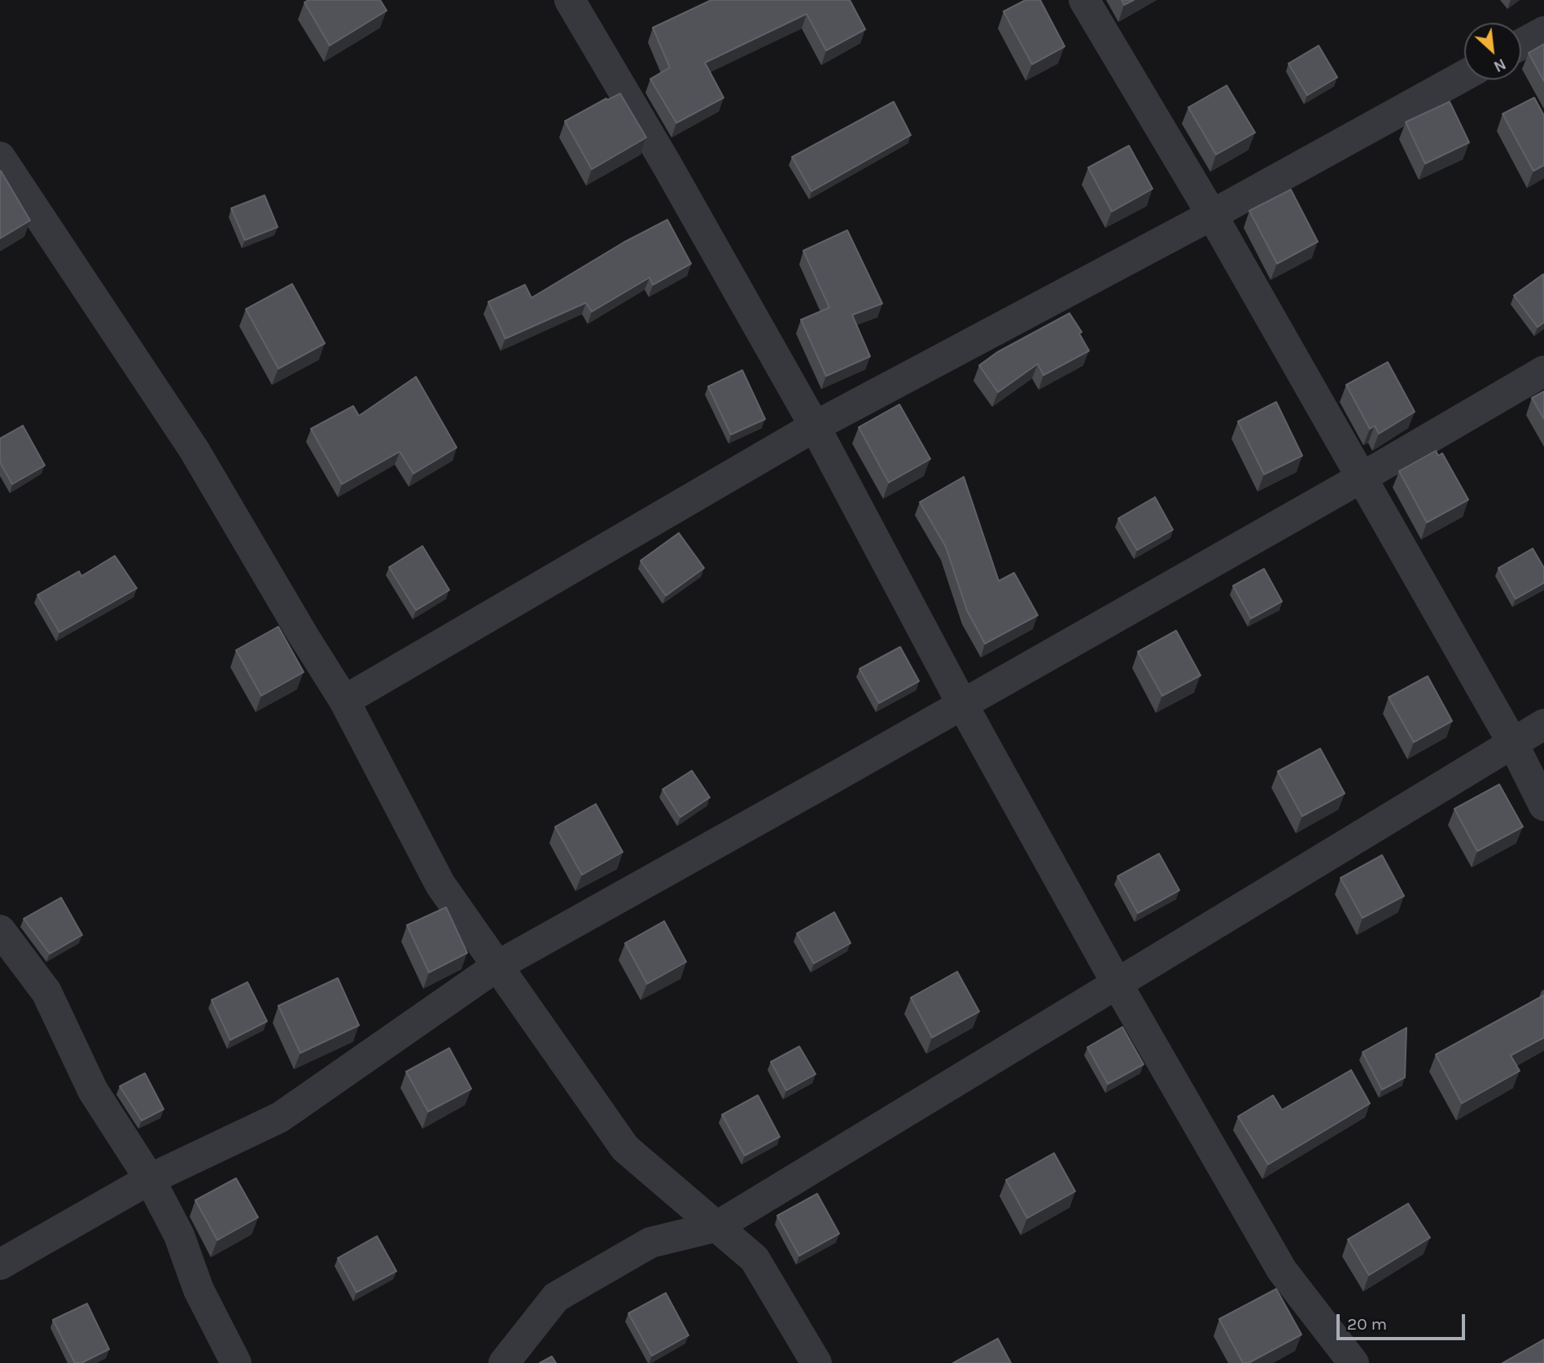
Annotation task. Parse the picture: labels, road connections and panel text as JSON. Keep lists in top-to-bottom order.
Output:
{
  "scale_bar": "20 m",
  "north": "bottom right"
}
